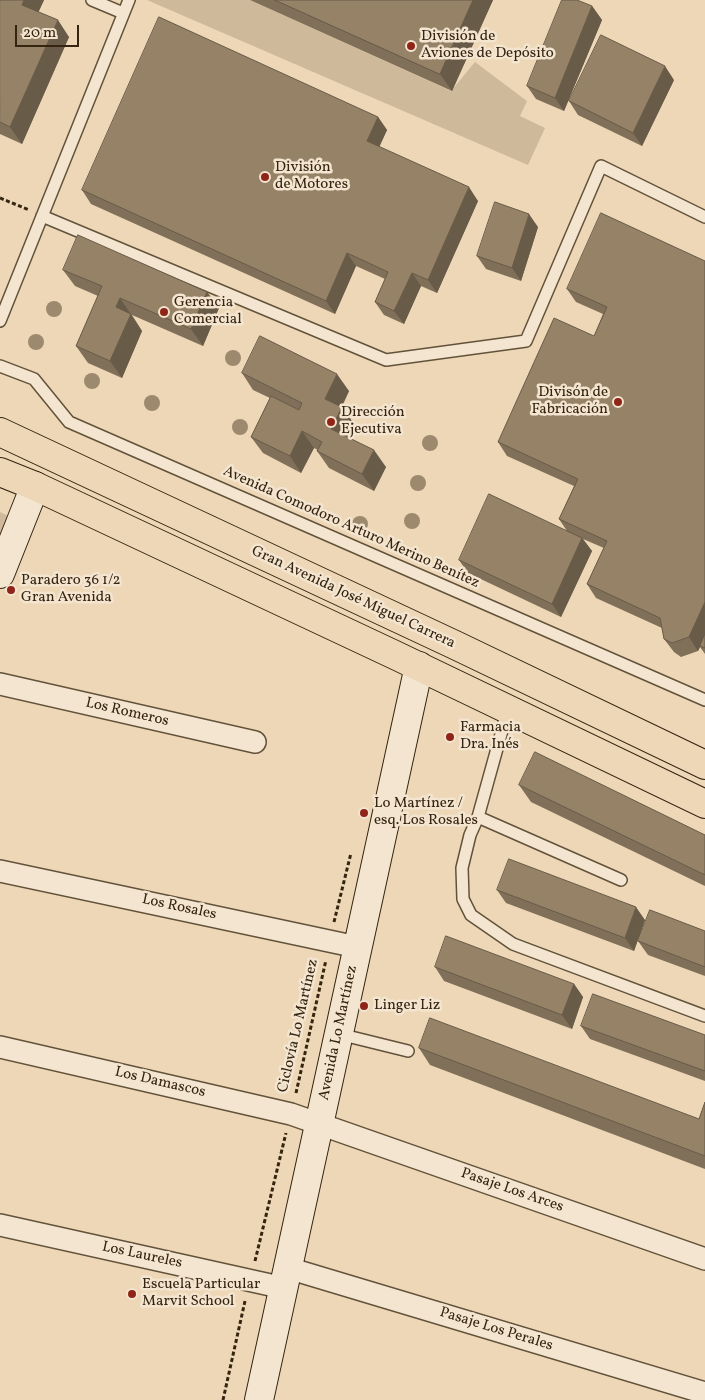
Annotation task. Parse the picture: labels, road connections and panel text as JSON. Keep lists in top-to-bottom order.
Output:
{
  "streets": {
    "main road": ["Gran Avenida José Miguel Carrera", "Avenida Lo Martínez"],
    "street": [
      "Los Romeros",
      "Los Rosales",
      "Los Damascos",
      "Pasaje Los Arces",
      "Los Laureles",
      "Pasaje Los Perales"
    ],
    "lane": ["Avenida Comodoro Arturo Merino Benítez"],
    "path": ["Ciclovía Lo Martínez"]
  },
  "crossings": [
    ["Los Rosales", "Ciclovía Lo Martínez"],
    ["Los Rosales", "Avenida Lo Martínez"],
    ["Ciclovía Lo Martínez", "Los Damascos"],
    ["Ciclovía Lo Martínez", "Los Laureles"],
    ["Avenida Lo Martínez", "Los Damascos"],
    ["Avenida Lo Martínez", "Pasaje Los Arces"],
    ["Avenida Lo Martínez", "Los Laureles"],
    ["Avenida Lo Martínez", "Pasaje Los Perales"],
    ["Los Damascos", "Pasaje Los Arces"],
    ["Los Laureles", "Pasaje Los Perales"]
  ],
  "places": [
    "División de Aviones de Depósito",
    "División de Motores",
    "Gerencia Comercial",
    "Divisón de Fabricación",
    "Dirección Ejecutiva",
    "Paradero 36 1/2 Gran Avenida",
    "Farmacia Dra. Inés",
    "Lo Martínez / esq. Los Rosales",
    "Linger Liz",
    "Escuela Particular Marvit School"
  ],
  "scale_bar": "20 m"
}
